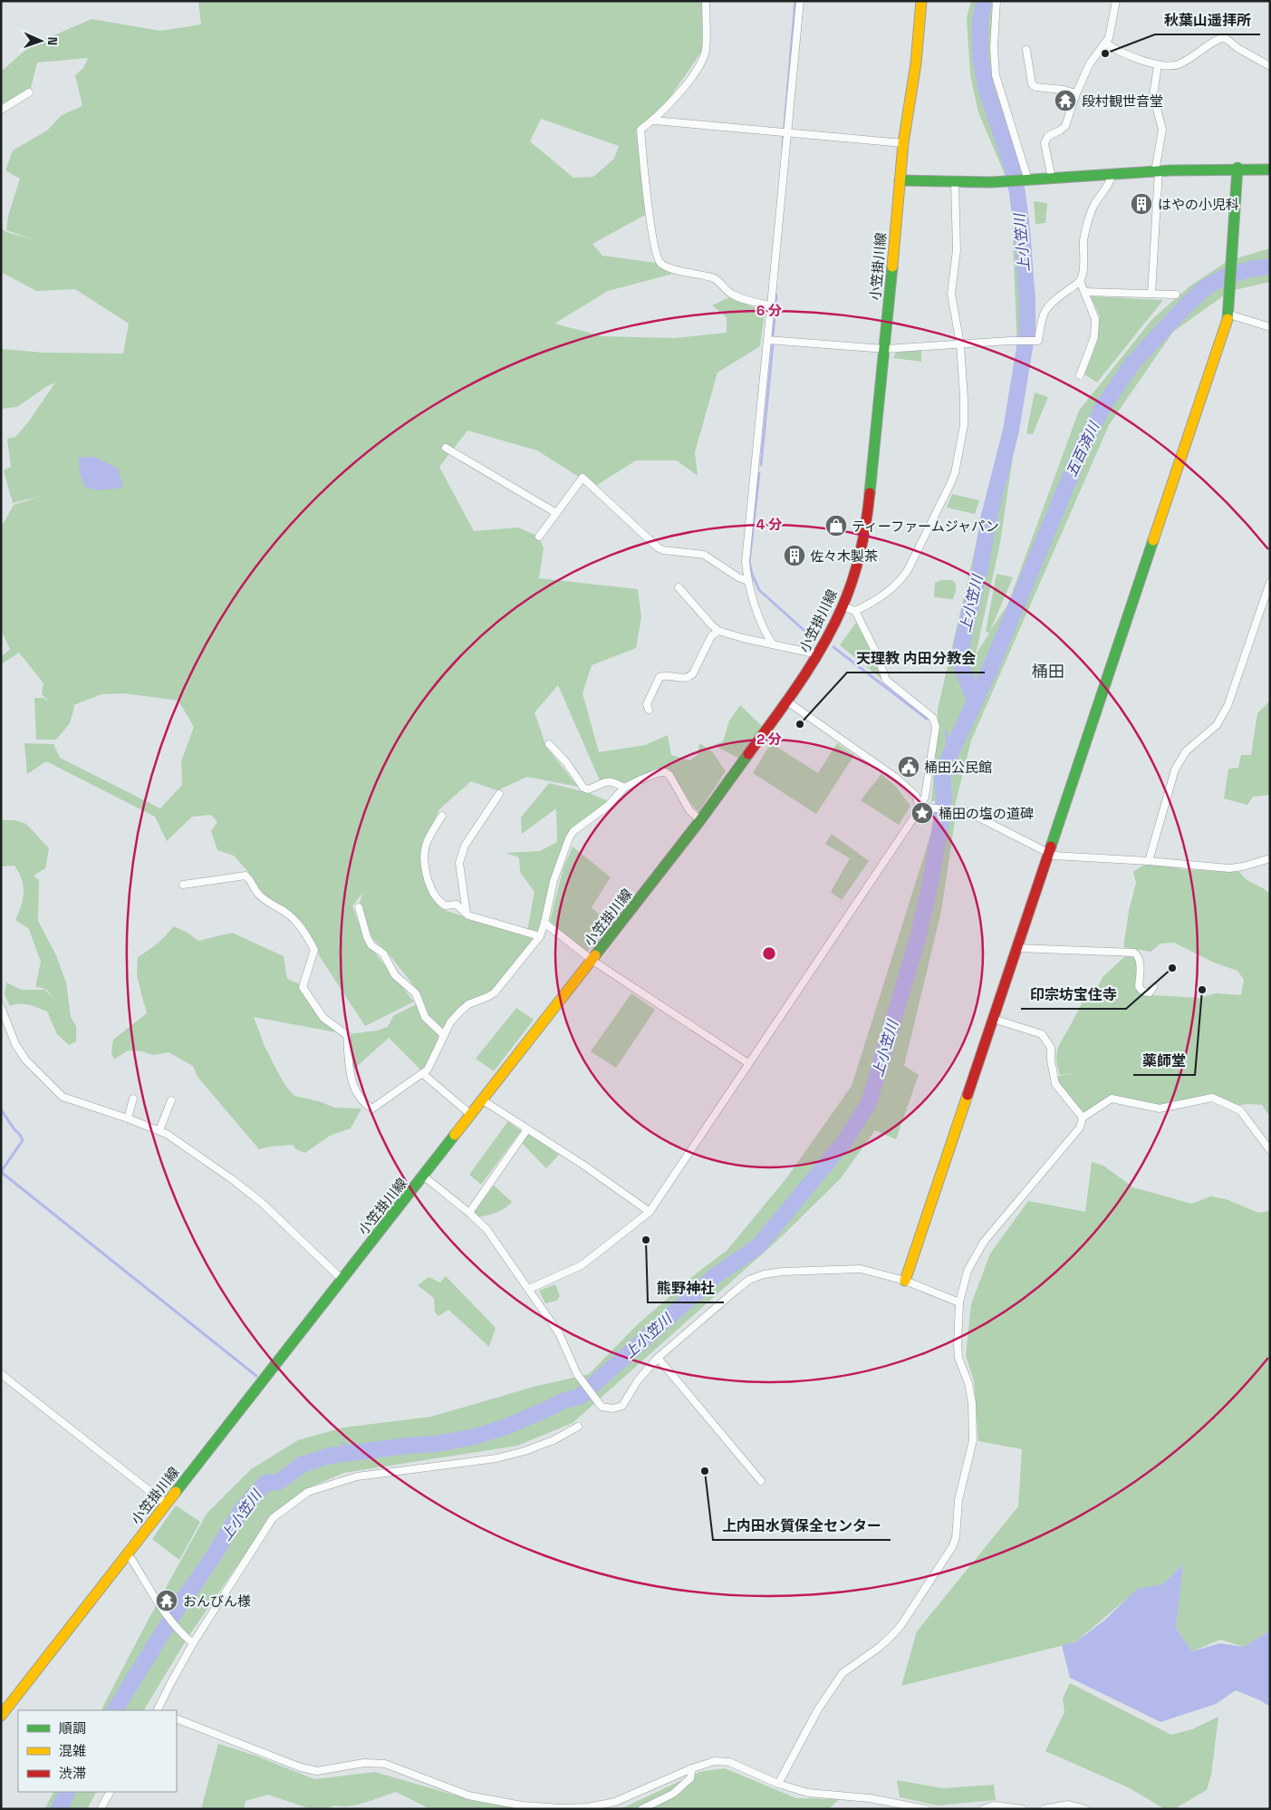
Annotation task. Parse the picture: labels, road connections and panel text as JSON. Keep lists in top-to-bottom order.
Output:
{
  "streets": {
    "main road": ["小笠掛川線"]
  },
  "districts": ["桶田"],
  "water": ["上小笠川", "五百済川"],
  "places": {
    "other": [
      "秋葉山遥拝所",
      "天理教 内田分教会",
      "印宗坊宝住寺",
      "薬師堂",
      "熊野神社",
      "上内田水質保全センター"
    ],
    "temple": ["段村観世音堂", "おんびん様"],
    "building": ["はやの小児科", "佐々木製茶"],
    "shop": ["ティーファームジャパン"],
    "public building": ["桶田公民館"],
    "place": ["桶田の塩の道碑"]
  },
  "legend": ["順調", "混雑", "渋滞"],
  "north": "right",
  "rings": ["6 分", "4 分", "2 分"]
}
